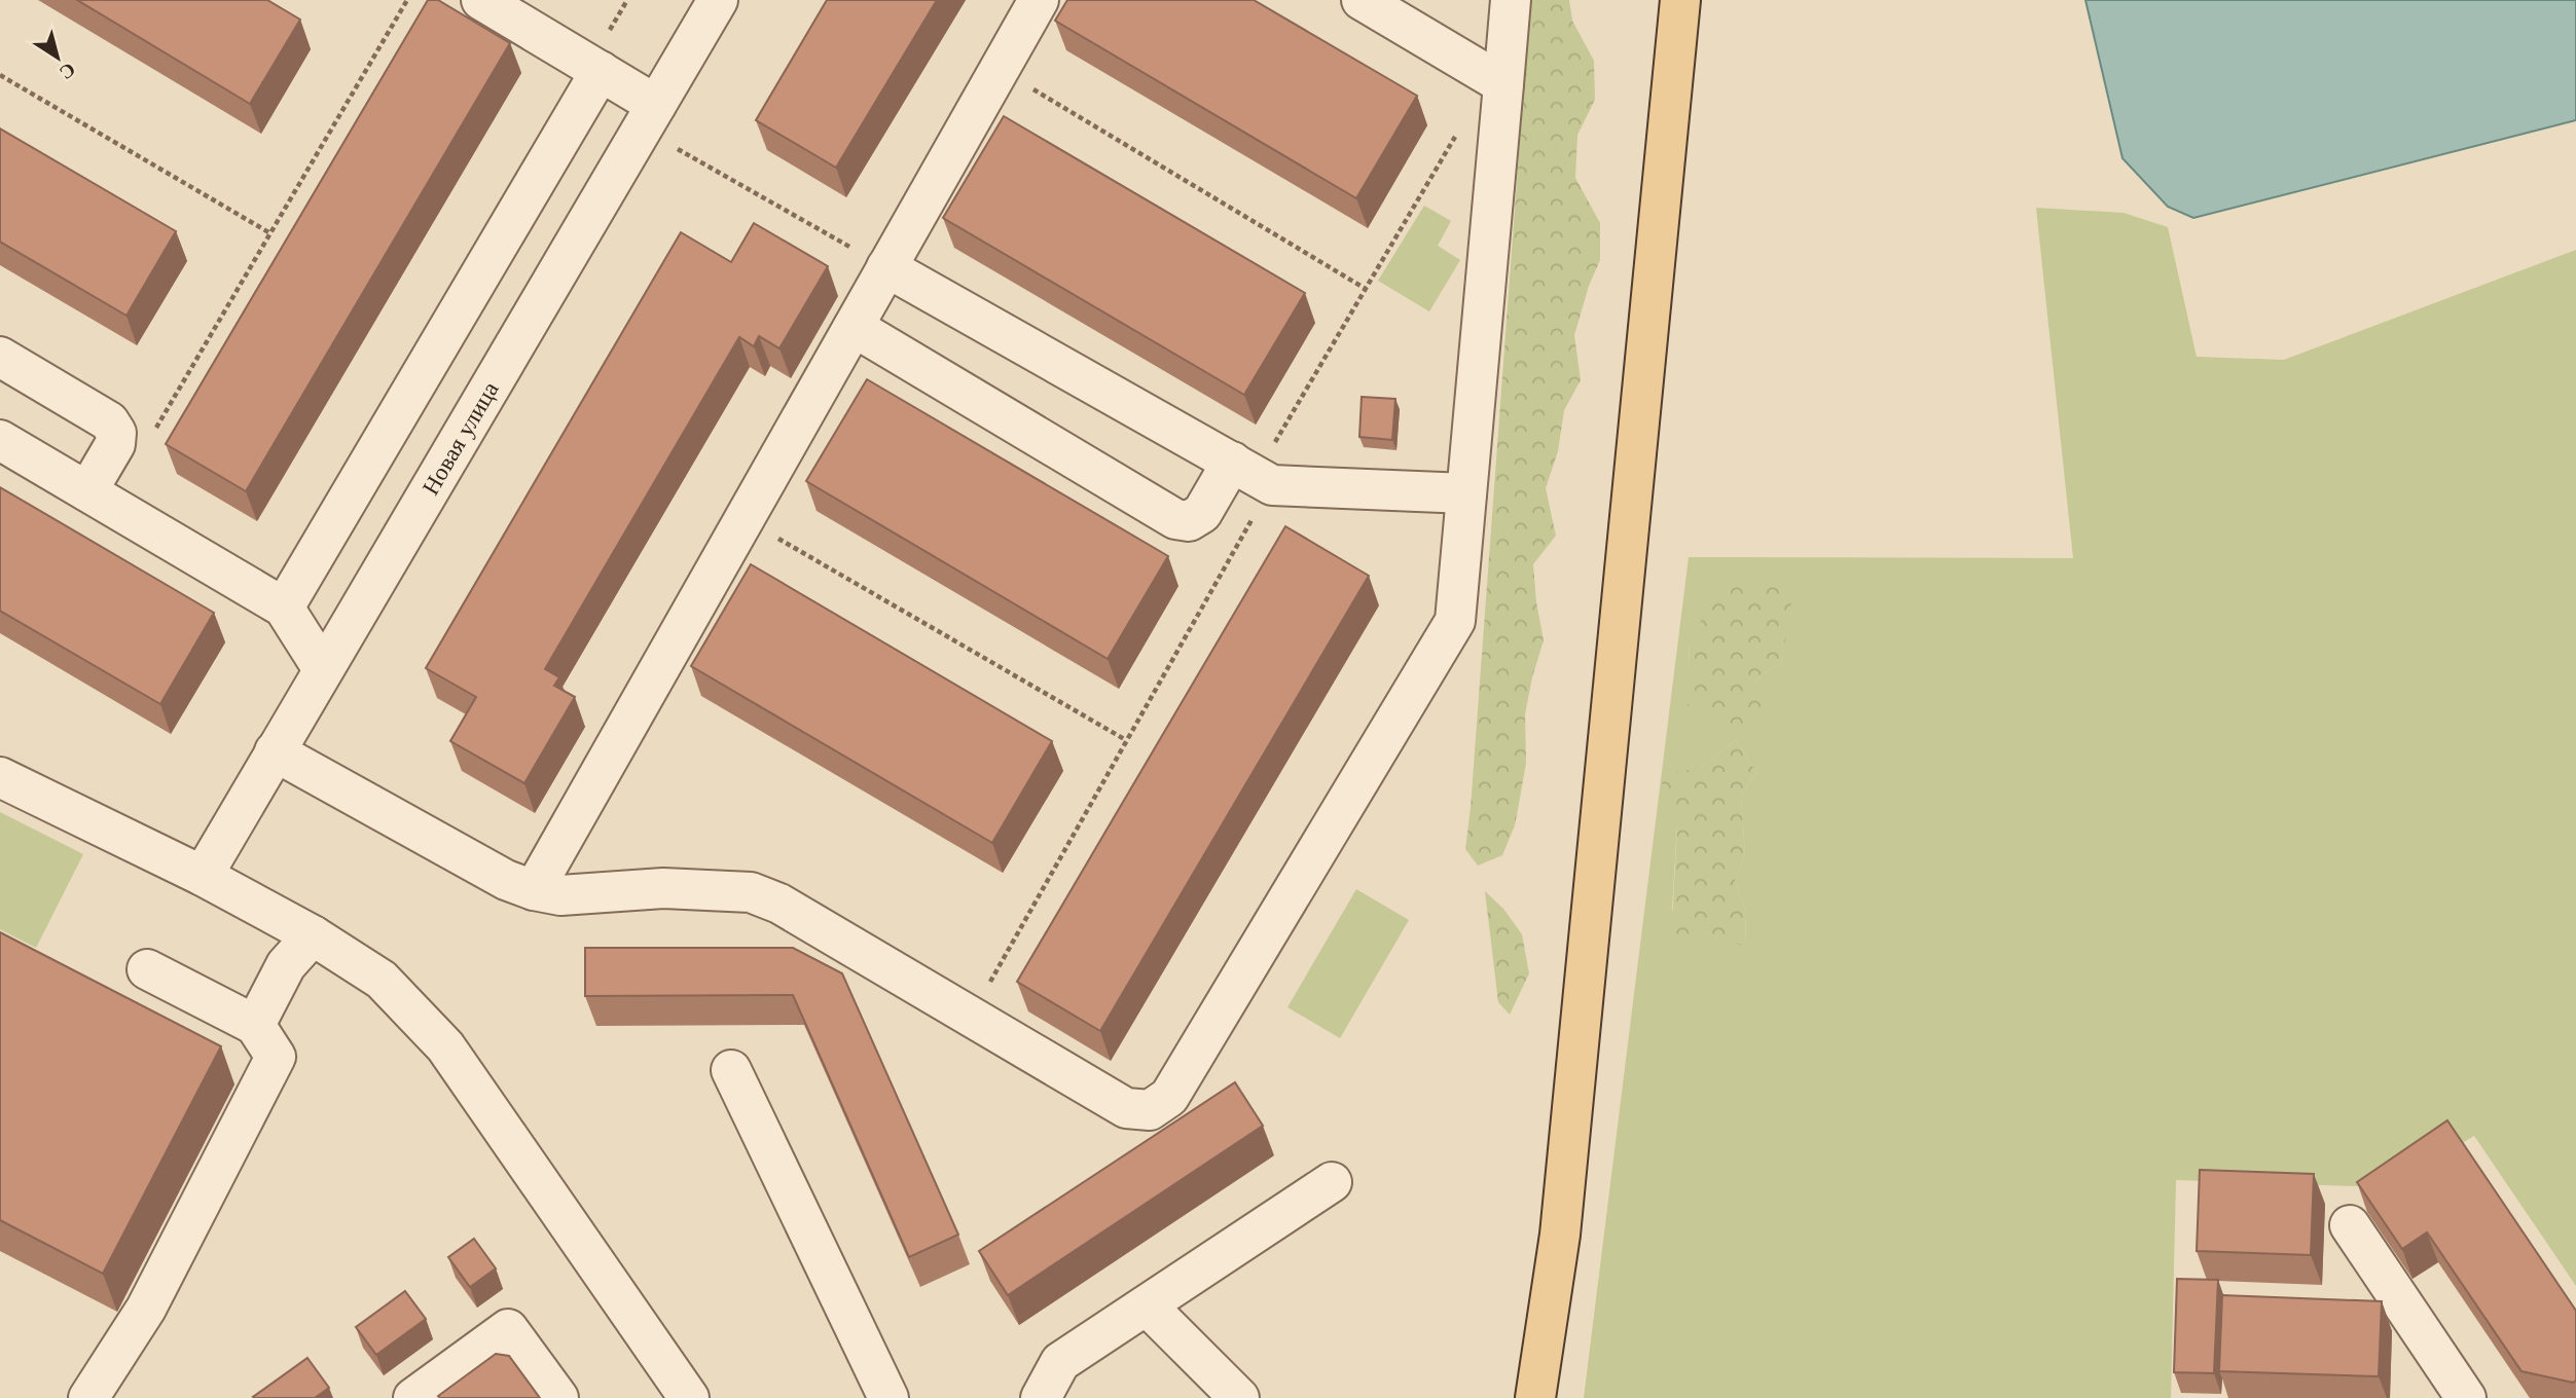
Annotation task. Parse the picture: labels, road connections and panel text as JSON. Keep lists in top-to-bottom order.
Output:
{
  "streets": {
    "street": ["Новая улица"]
  },
  "north": "bottom right"
}
